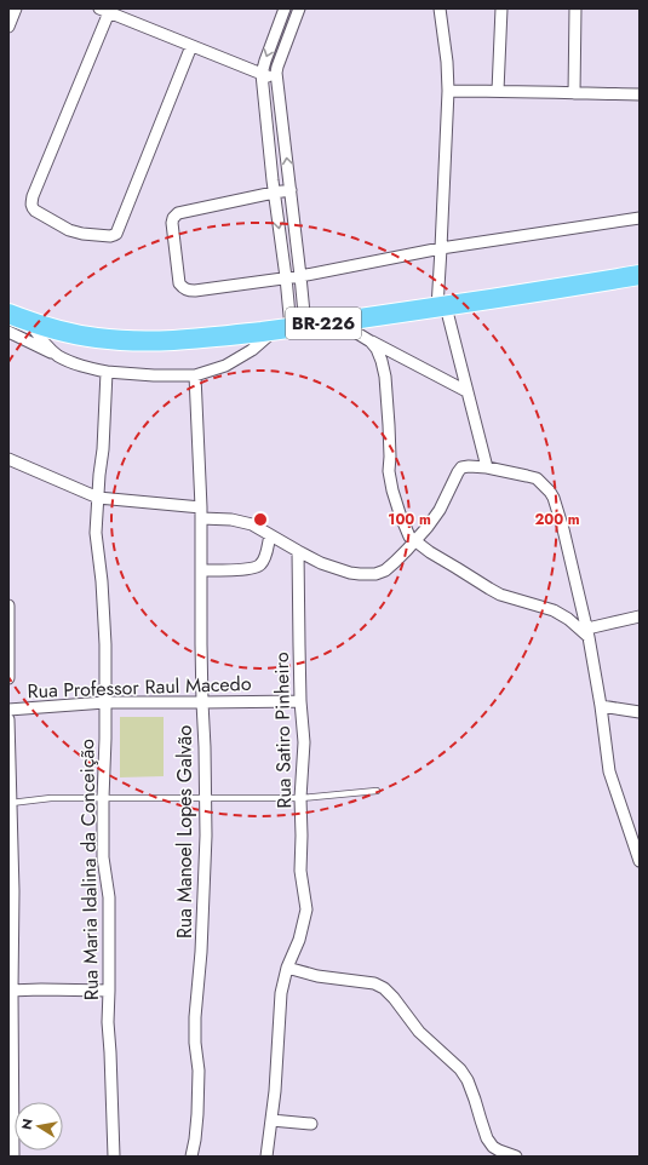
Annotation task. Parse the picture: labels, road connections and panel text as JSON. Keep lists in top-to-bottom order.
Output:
{
  "streets": {
    "highway": ["BR-226"],
    "street": [
      "Rua Professor Raul Macedo",
      "Rua Satiro Pinheiro",
      "Rua Manoel Lopes Galvão",
      "Rua Maria Idalina da Conceição"
    ]
  },
  "crossings": [
    ["Rua Professor Raul Macedo", "Rua Satiro Pinheiro"],
    ["Rua Professor Raul Macedo", "Rua Manoel Lopes Galvão"],
    ["Rua Professor Raul Macedo", "Rua Maria Idalina da Conceição"]
  ],
  "north": "left",
  "rings": ["100 m", "200 m"]
}
